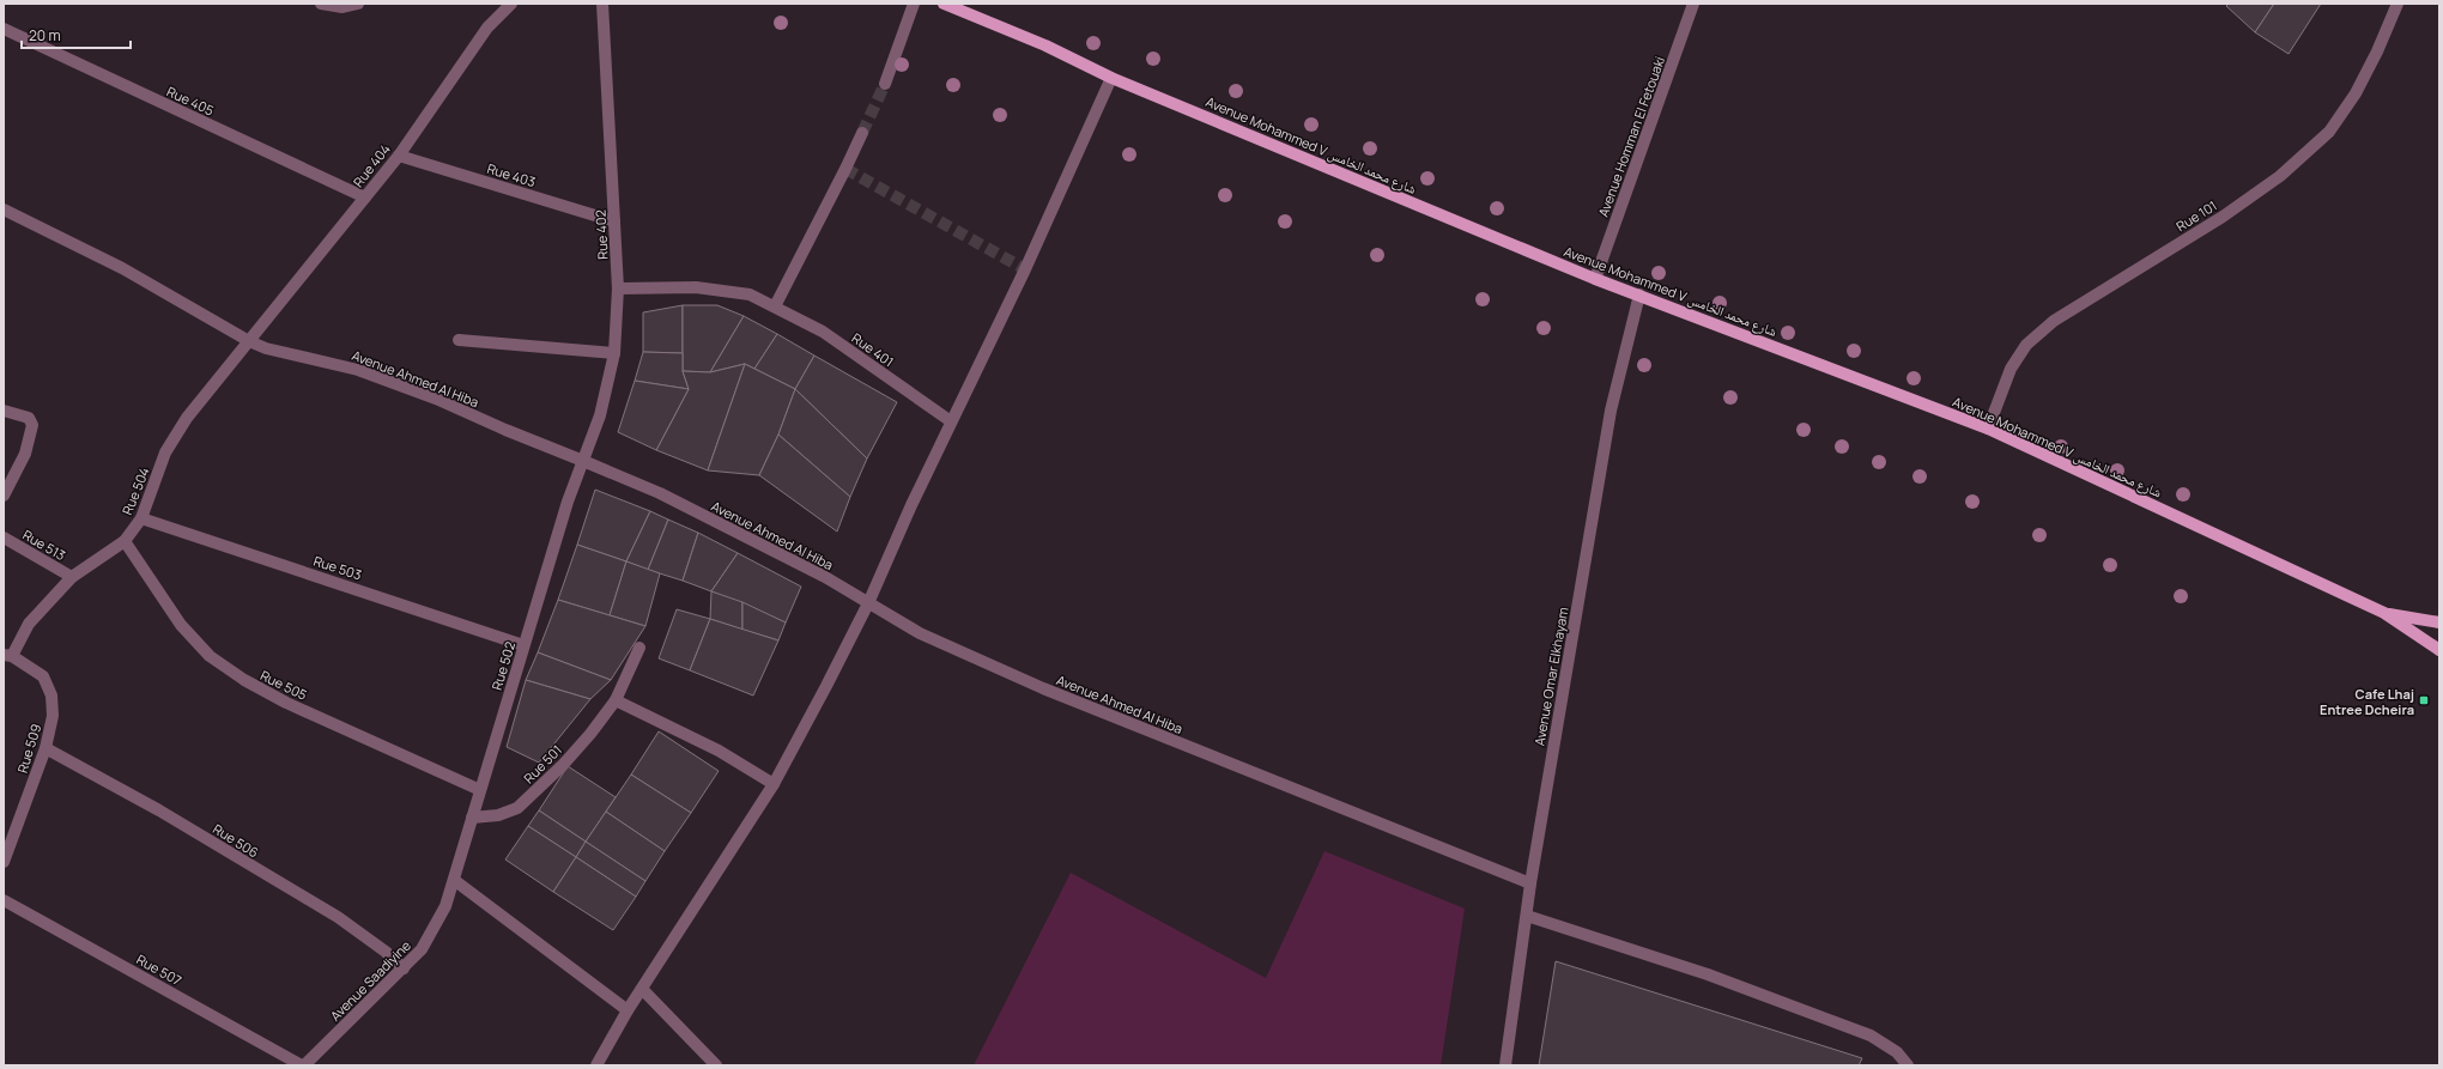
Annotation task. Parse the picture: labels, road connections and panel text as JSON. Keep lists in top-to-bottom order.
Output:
{
  "streets": {
    "main road": ["Avenue Mohammed V شارع محمد الخامس"],
    "street": [
      "Rue 405",
      "Avenue Homman El Fetouaki",
      "Rue 404",
      "Rue 403",
      "Rue 101",
      "Rue 402",
      "Rue 401",
      "Avenue Ahmed Al Hiba",
      "Rue 504",
      "Rue 513",
      "Rue 503",
      "Rue 502",
      "Avenue Omar Elkhayam",
      "Rue 505",
      "Rue 509",
      "Rue 501",
      "Rue 506",
      "Rue 507",
      "Avenue Saadiyine"
    ]
  },
  "crossings": [
    ["Rue 405", "Rue 404"],
    ["Avenue Homman El Fetouaki", "Avenue Mohammed V شارع محمد الخامس"],
    ["Avenue Mohammed V شارع محمد الخامس", "Rue 101"],
    ["Avenue Mohammed V شارع محمد الخامس", "Avenue Omar Elkhayam"],
    ["Rue 404", "Rue 403"],
    ["Rue 404", "Avenue Ahmed Al Hiba"],
    ["Rue 404", "Rue 504"],
    ["Rue 403", "Rue 402"],
    ["Rue 402", "Rue 401"],
    ["Rue 402", "Avenue Ahmed Al Hiba"],
    ["Rue 402", "Rue 502"],
    ["Avenue Ahmed Al Hiba", "Rue 504"],
    ["Avenue Ahmed Al Hiba", "Rue 502"],
    ["Avenue Ahmed Al Hiba", "Avenue Omar Elkhayam"],
    ["Rue 504", "Rue 513"],
    ["Rue 504", "Rue 503"],
    ["Rue 504", "Rue 505"],
    ["Rue 504", "Rue 509"],
    ["Rue 503", "Rue 502"],
    ["Rue 502", "Rue 505"],
    ["Rue 502", "Rue 501"],
    ["Rue 502", "Avenue Saadiyine"],
    ["Rue 509", "Rue 506"],
    ["Rue 506", "Avenue Saadiyine"],
    ["Rue 507", "Avenue Saadiyine"]
  ],
  "places": {
    "transit": ["Cafe Lhaj Entree Dcheira"]
  },
  "scale_bar": "20 m"
}
